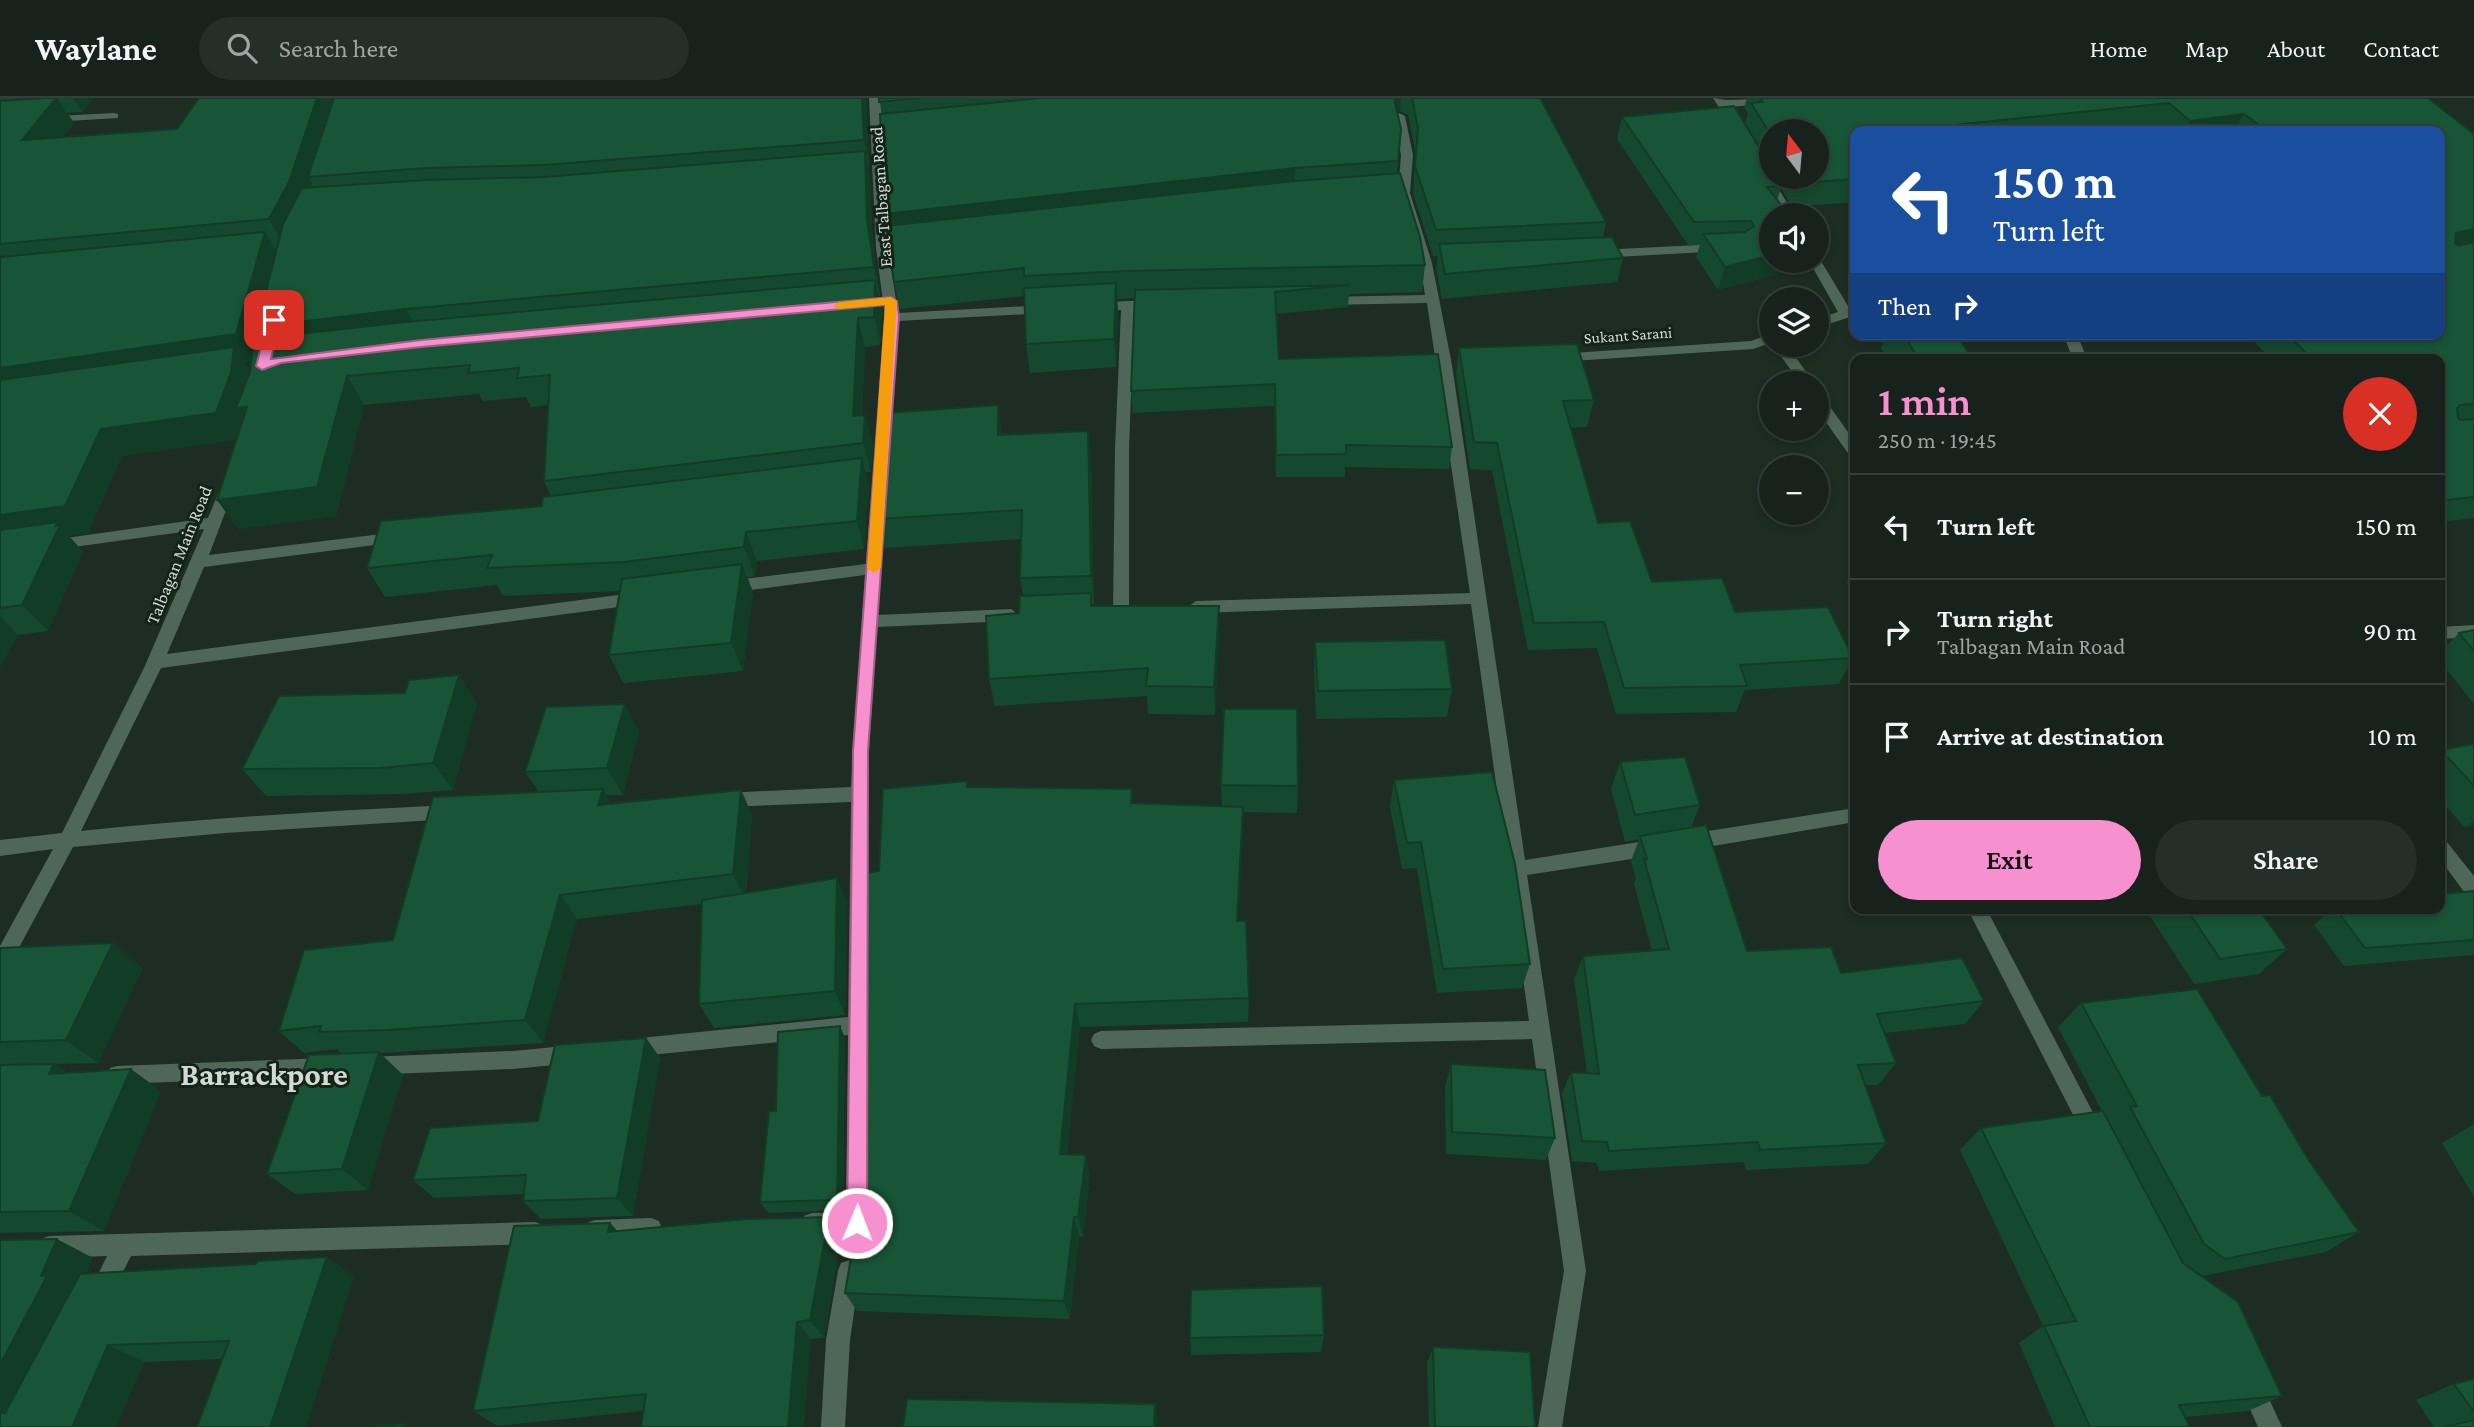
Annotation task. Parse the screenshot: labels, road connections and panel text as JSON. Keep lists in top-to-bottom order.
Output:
{
  "streets": {
    "street": ["East Talbagan Road", "Sukant Sarani", "Talbagan Main Road"]
  },
  "districts": ["Barrackpore"],
  "north": "top",
  "page": {
    "header": "Waylane",
    "search": "Search here",
    "nav": [
      "Home",
      "Map",
      "About",
      "Contact"
    ],
    "map_buttons": ["+", "−"],
    "turn": ["150 m", "Turn left"],
    "then": "Then",
    "heading": ["1 min", "250 m · 19:45"],
    "list": [
      {
        "name": "Turn left",
        "value": "150 m"
      },
      {
        "name": "Turn right",
        "note": "Talbagan Main Road",
        "value": "90 m"
      },
      {
        "name": "Arrive at destination",
        "value": "10 m"
      }
    ],
    "buttons": ["Exit", "Share"]
  }
}
